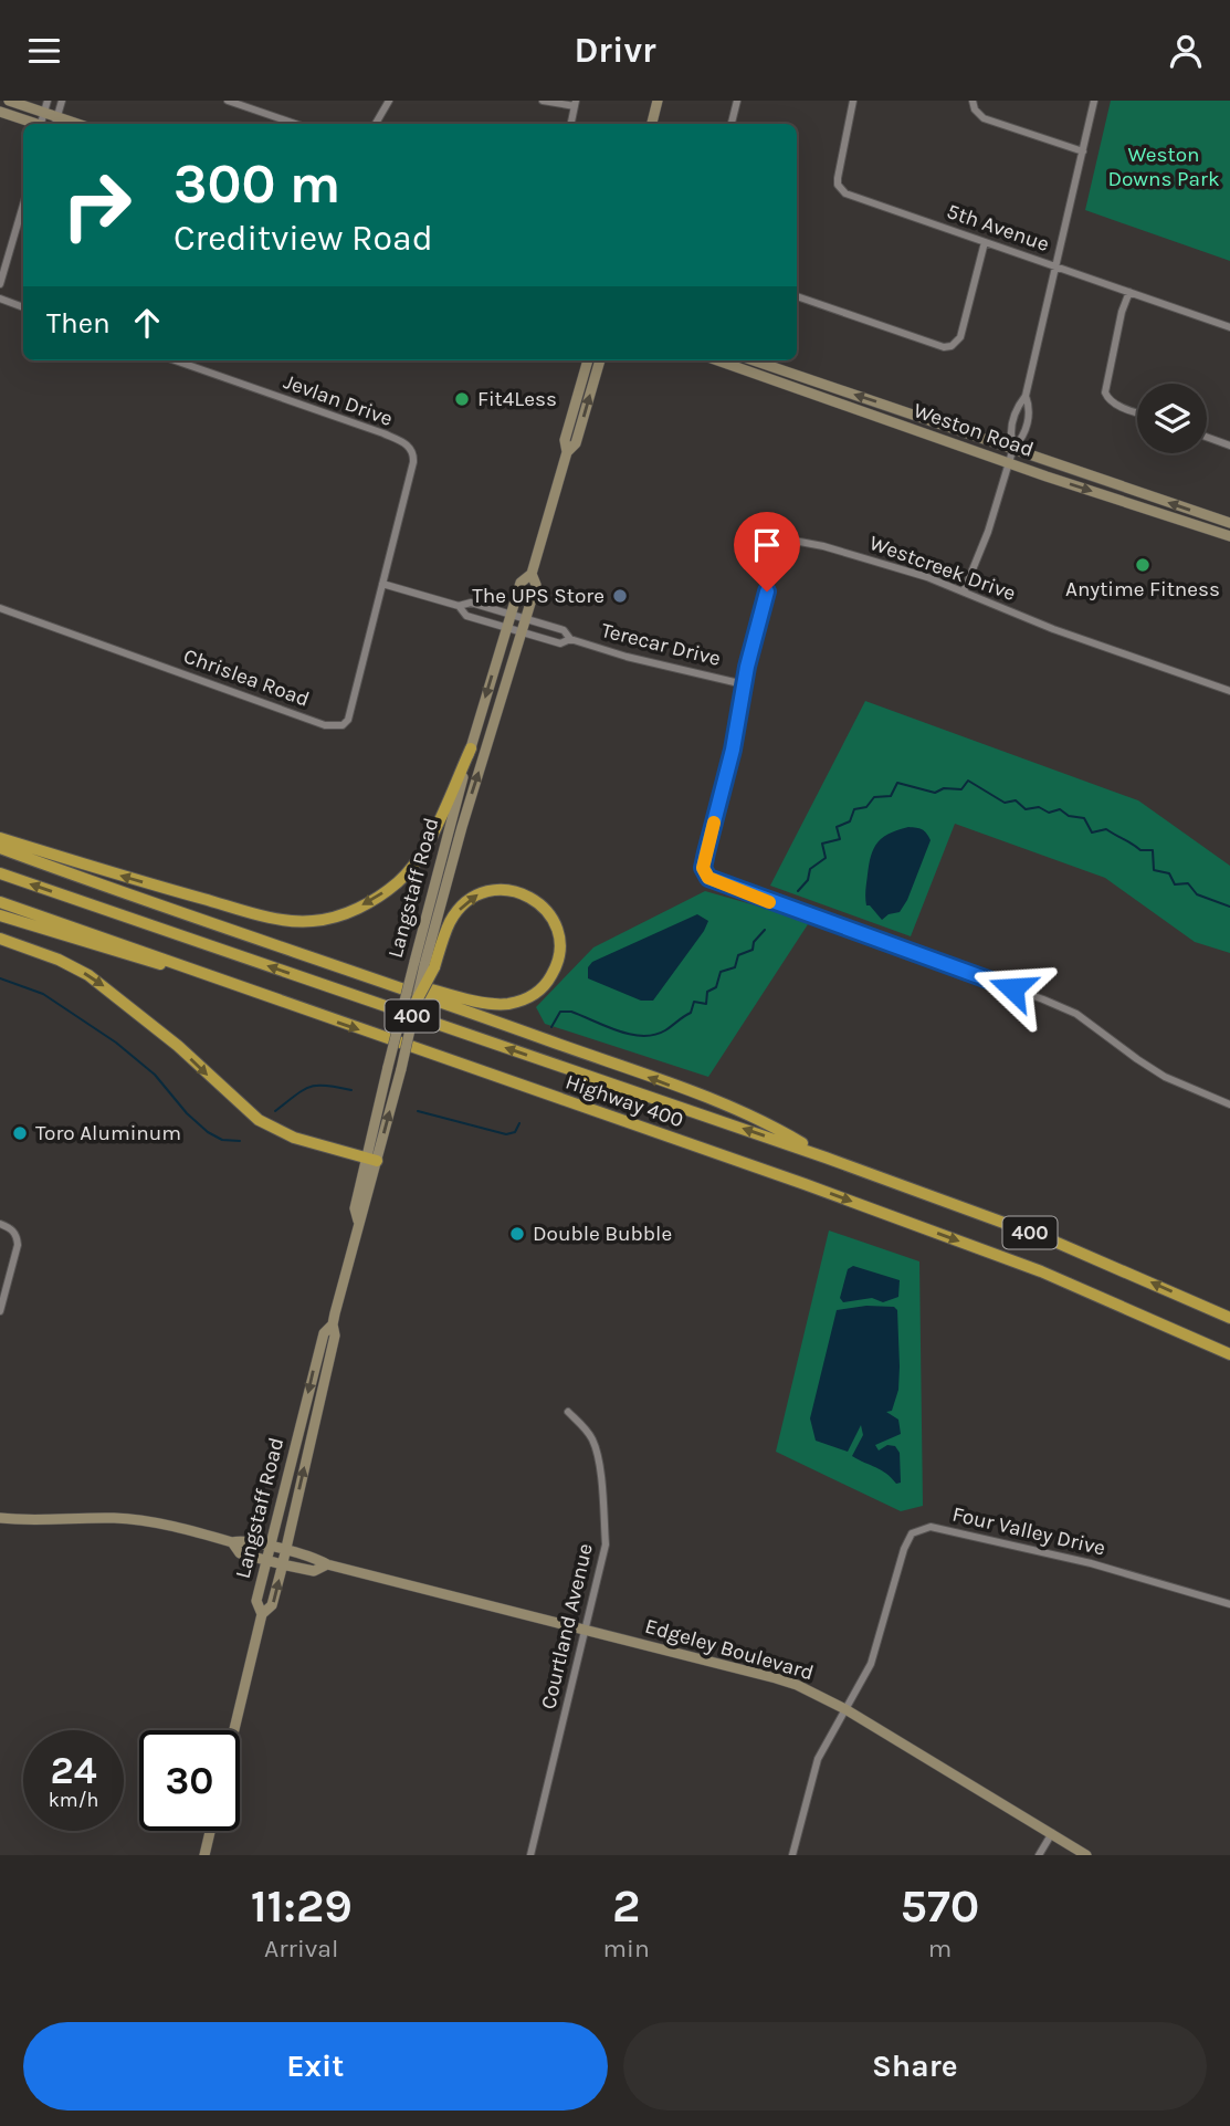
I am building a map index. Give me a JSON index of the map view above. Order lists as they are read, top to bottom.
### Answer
{
  "streets": {
    "highway": ["400", "Highway 400"],
    "main road": ["Weston Road", "Langstaff Road", "Edgeley Boulevard"],
    "street": [
      "5th Avenue",
      "Jevlan Drive",
      "Westcreek Drive",
      "Terecar Drive",
      "Chrislea Road",
      "Four Valley Drive",
      "Courtland Avenue"
    ]
  },
  "crossings": [
    ["Jevlan Drive", "Chrislea Road"],
    ["Westcreek Drive", "Terecar Drive"],
    ["Terecar Drive", "Langstaff Road"],
    ["Langstaff Road", "Edgeley Boulevard"],
    ["Four Valley Drive", "Edgeley Boulevard"],
    ["Courtland Avenue", "Edgeley Boulevard"]
  ],
  "parks": ["Weston Downs Park"],
  "places": [
    "Fit4Less",
    "Anytime Fitness",
    "The UPS Store",
    "Toro Aluminum",
    "Double Bubble"
  ],
  "page": {
    "header": "Drivr",
    "turn": ["300 m", "Creditview Road"],
    "then": "Then",
    "speed": "24 km/h",
    "limit": "30",
    "eta": [
      "11:29",
      "Arrival",
      "2",
      "min",
      "570",
      "m"
    ],
    "buttons": ["Exit", "Share"]
  }
}
